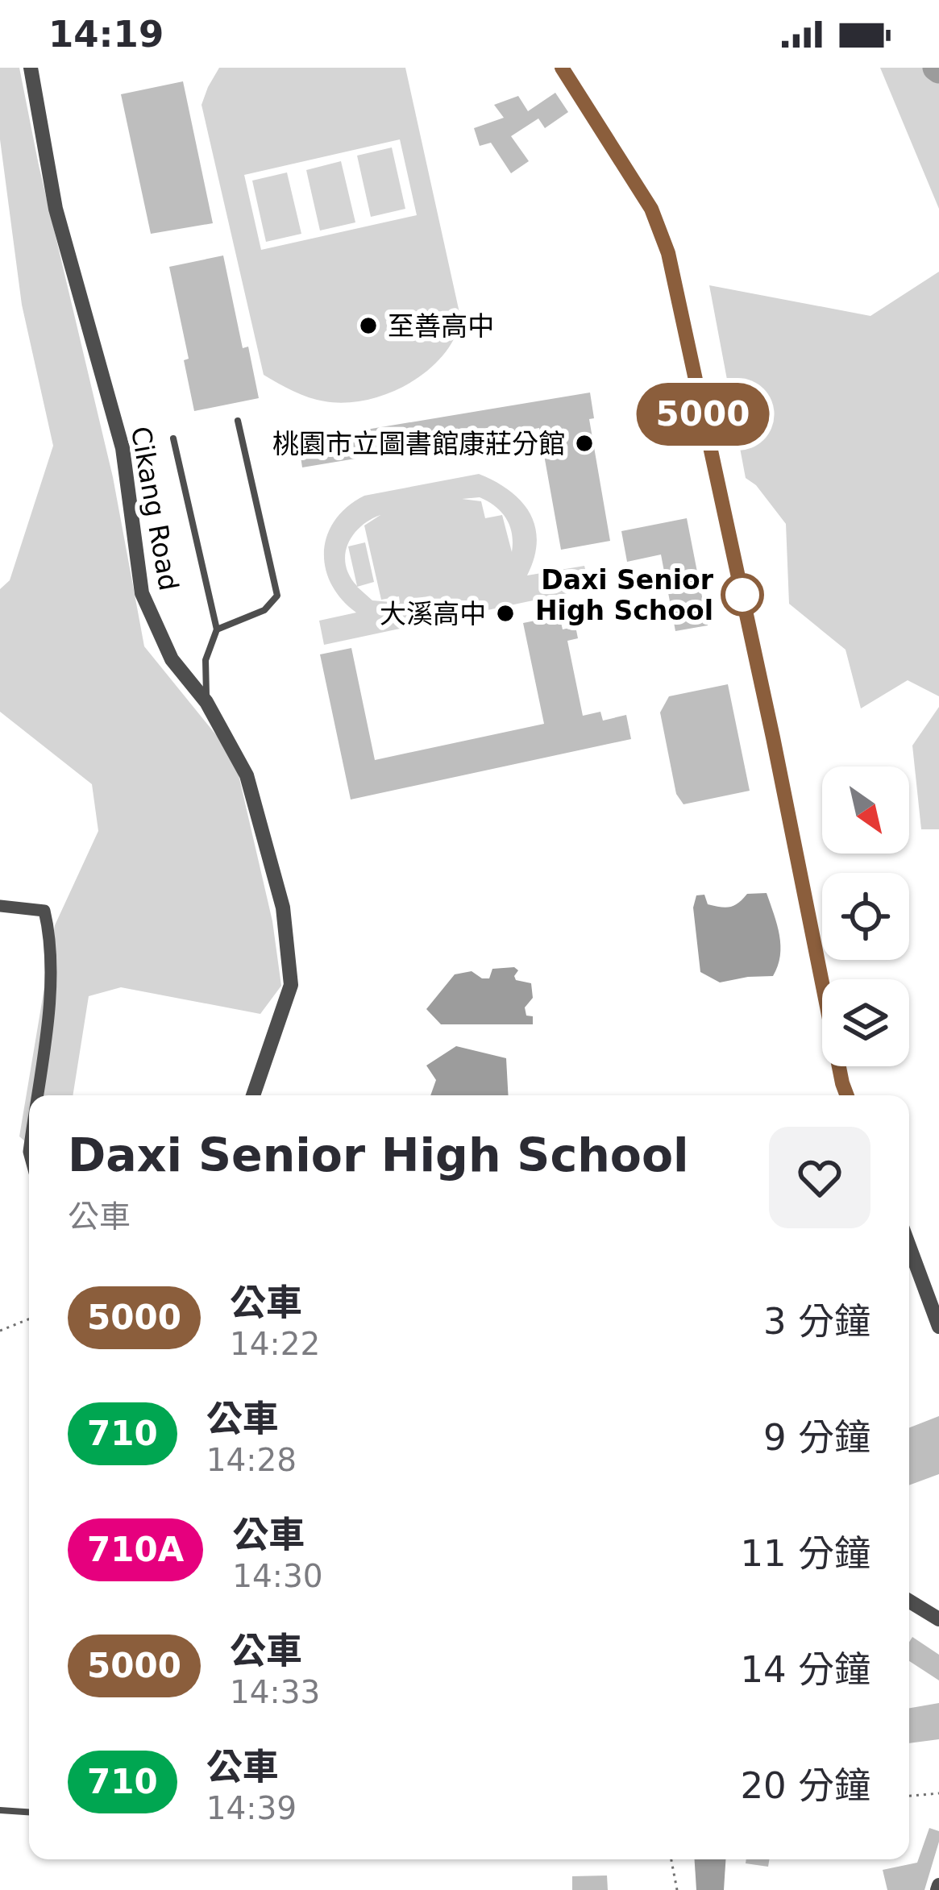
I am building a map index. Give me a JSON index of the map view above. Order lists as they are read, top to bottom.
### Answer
{
  "streets": {
    "street": ["Cikang Road"]
  },
  "places": [
    "至善高中",
    "桃園市立圖書館康莊分館",
    "Daxi Senior High School",
    "大溪高中"
  ],
  "lines": ["bus line 5000"],
  "north": "bottom right",
  "page": {
    "status": "14:19",
    "on_map": "5000",
    "heading": ["Daxi Senior High School", "公車"],
    "list": [
      {
        "mark": "5000",
        "name": "公車",
        "note": "14:22",
        "value": "3 分鐘"
      },
      {
        "mark": "710",
        "name": "公車",
        "note": "14:28",
        "value": "9 分鐘"
      },
      {
        "mark": "710A",
        "name": "公車",
        "note": "14:30",
        "value": "11 分鐘"
      },
      {
        "mark": "5000",
        "name": "公車",
        "note": "14:33",
        "value": "14 分鐘"
      },
      {
        "mark": "710",
        "name": "公車",
        "note": "14:39",
        "value": "20 分鐘"
      }
    ]
  }
}
